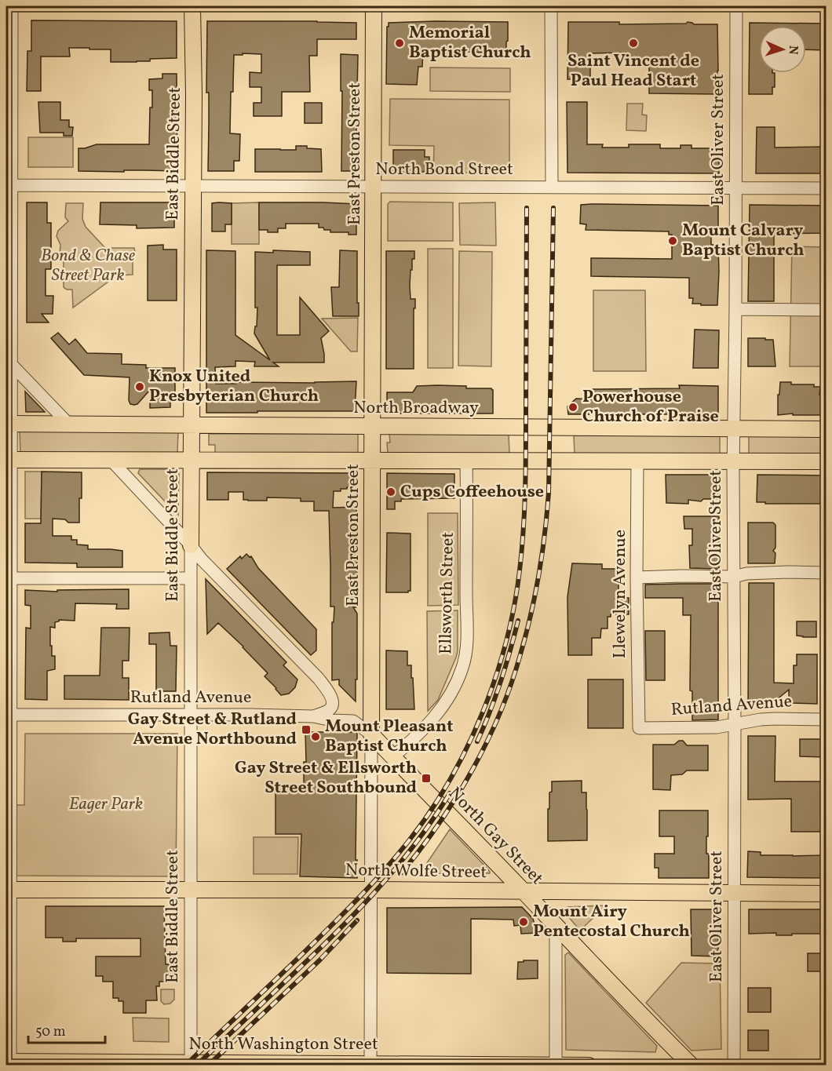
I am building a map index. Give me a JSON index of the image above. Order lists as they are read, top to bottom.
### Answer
{
  "streets": {
    "main road": [
      "East Biddle Street",
      "East Preston Street",
      "North Broadway",
      "North Gay Street",
      "North Wolfe Street",
      "North Washington Street"
    ],
    "street": [
      "East Oliver Street",
      "North Bond Street",
      "Ellsworth Street",
      "Llewelyn Avenue",
      "Rutland Avenue"
    ]
  },
  "crossings": [
    ["East Oliver Street", "North Bond Street"],
    ["East Oliver Street", "North Broadway"],
    ["East Oliver Street", "Rutland Avenue"],
    ["East Oliver Street", "North Wolfe Street"],
    ["East Biddle Street", "North Bond Street"],
    ["East Biddle Street", "North Broadway"],
    ["East Biddle Street", "Rutland Avenue"],
    ["East Biddle Street", "North Wolfe Street"],
    ["East Biddle Street", "North Washington Street"],
    ["East Preston Street", "North Bond Street"],
    ["East Preston Street", "North Broadway"],
    ["East Preston Street", "Rutland Avenue"],
    ["East Preston Street", "North Gay Street"],
    ["East Preston Street", "North Wolfe Street"],
    ["East Preston Street", "North Washington Street"],
    ["Ellsworth Street", "North Gay Street"],
    ["Llewelyn Avenue", "Rutland Avenue"],
    ["Rutland Avenue", "North Gay Street"],
    ["North Gay Street", "North Wolfe Street"]
  ],
  "parks": ["Bond & Chase Street Park", "Eager Park"],
  "places": {
    "other": [
      "Memorial Baptist Church",
      "Saint Vincent de Paul Head Start",
      "Mount Calvary Baptist Church",
      "Knox United Presbyterian Church",
      "Powerhouse Church of Praise",
      "Cups Coffeehouse",
      "Mount Pleasant Baptist Church",
      "Mount Airy Pentecostal Church"
    ],
    "transit": ["Gay Street & Rutland Avenue Northbound", "Gay Street & Ellsworth Street Southbound"]
  },
  "scale_bar": "50 m",
  "north": "right"
}
